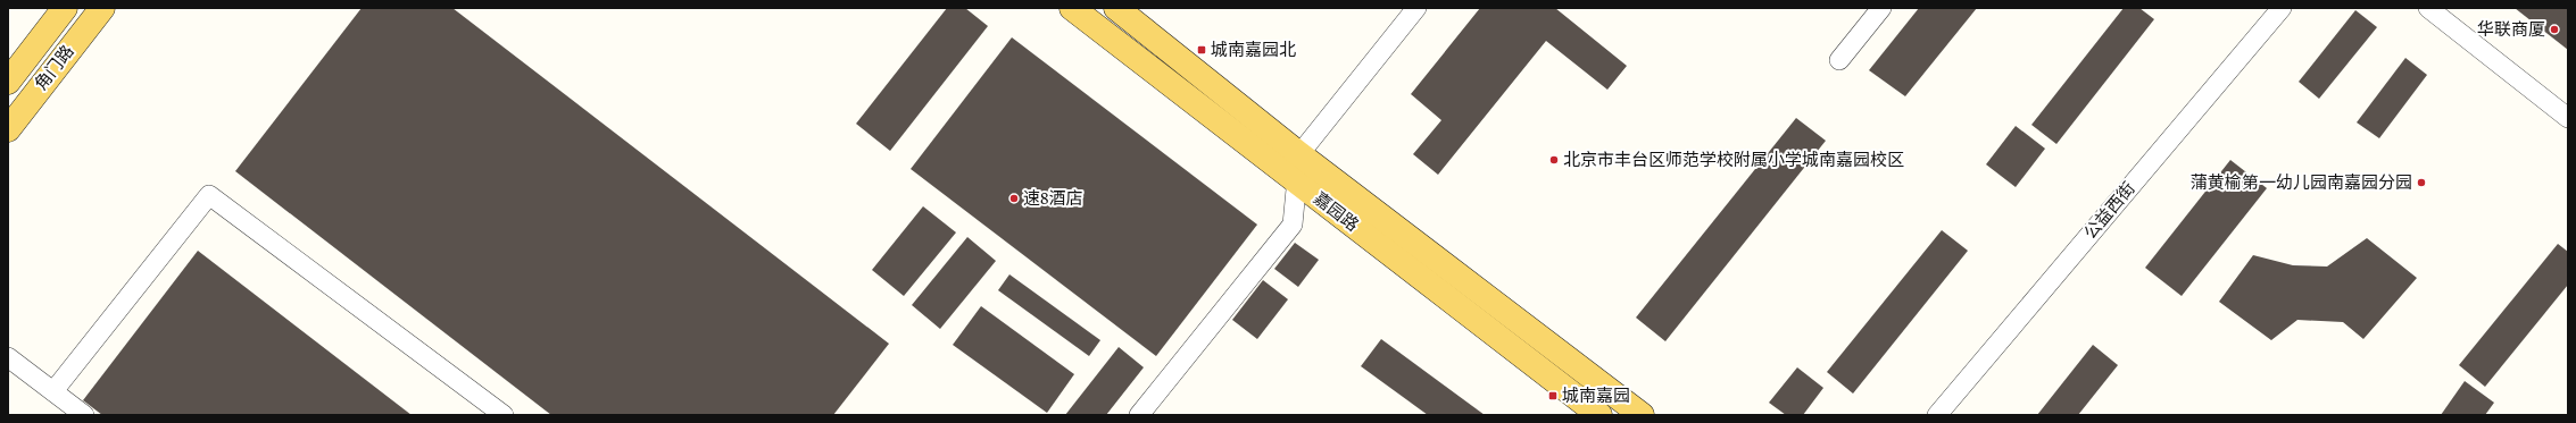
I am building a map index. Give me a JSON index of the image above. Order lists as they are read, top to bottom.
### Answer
{
  "streets": {
    "main road": ["角门路", "嘉园路"],
    "street": ["公益西街"]
  },
  "places": {
    "other": [
      "华联商厦",
      "北京市丰台区师范学校附属小学城南嘉园校区",
      "蒲黄榆第一幼儿园南嘉园分园",
      "速8酒店"
    ],
    "transit": ["城南嘉园北", "城南嘉园"]
  }
}
